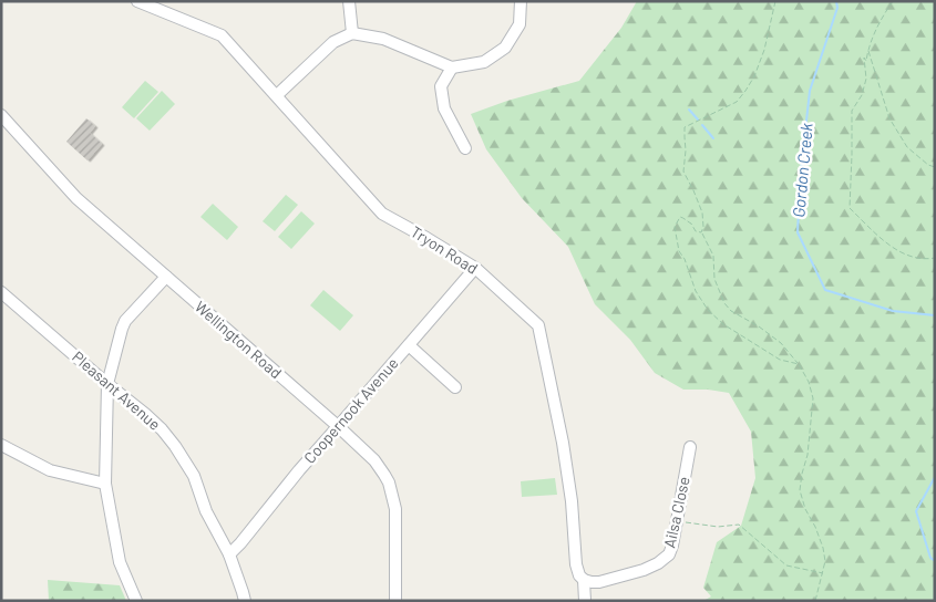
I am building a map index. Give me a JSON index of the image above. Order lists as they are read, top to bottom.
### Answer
{
  "streets": {
    "street": [
      "Tryon Road",
      "Wellington Road",
      "Pleasant Avenue",
      "Coopernook Avenue",
      "Ailsa Close"
    ]
  },
  "crossings": [
    ["Tryon Road", "Coopernook Avenue"],
    ["Tryon Road", "Ailsa Close"],
    ["Wellington Road", "Coopernook Avenue"],
    ["Pleasant Avenue", "Coopernook Avenue"]
  ],
  "water": ["Gordon Creek"]
}
